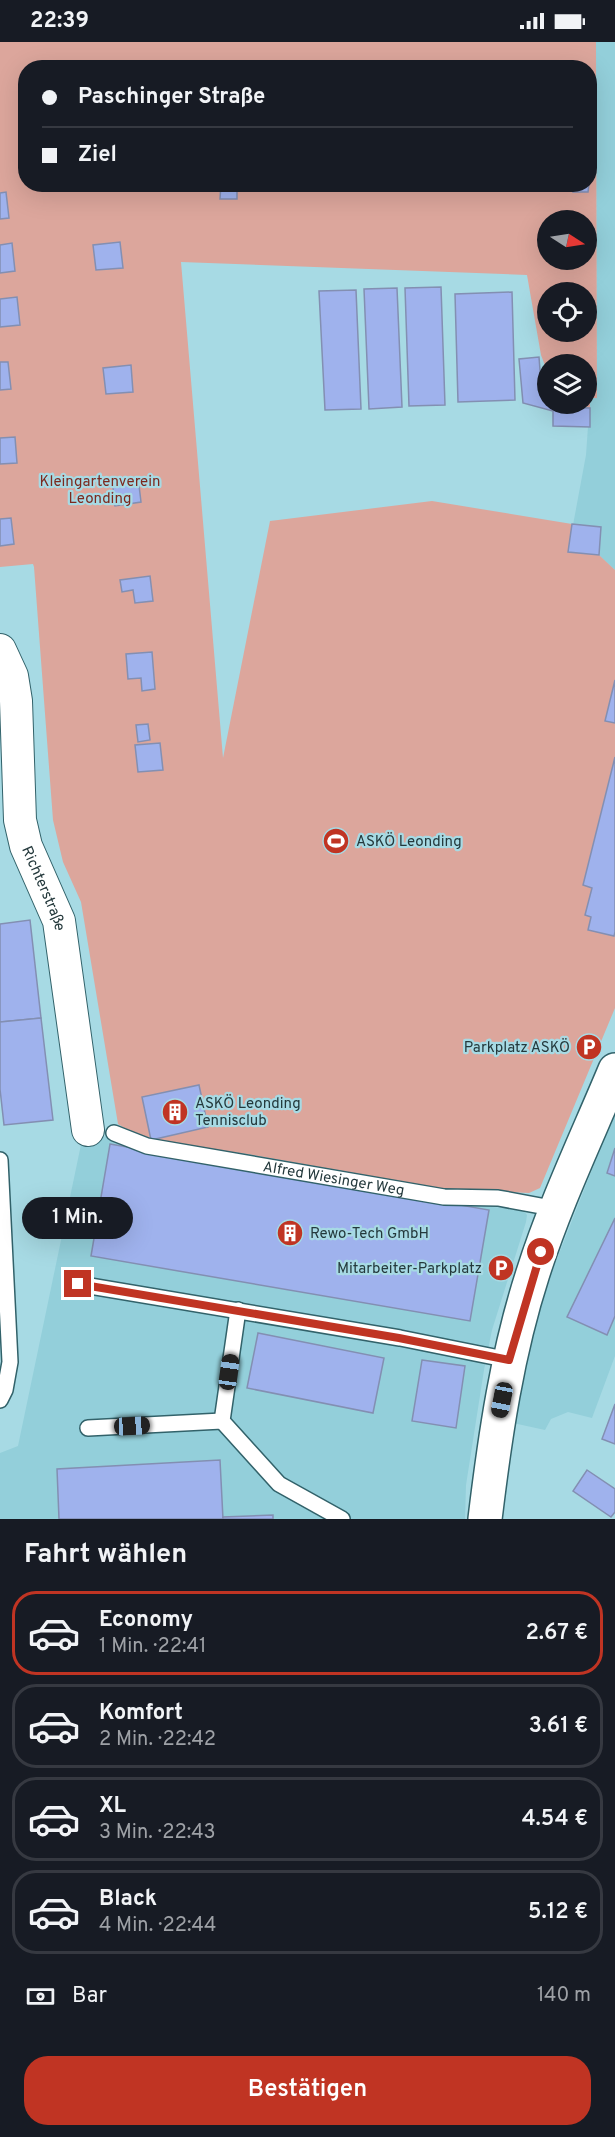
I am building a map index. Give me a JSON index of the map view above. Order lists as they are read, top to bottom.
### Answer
{
  "streets": {
    "street": ["Richterstraße"],
    "lane": ["Alfred Wiesinger Weg"]
  },
  "crossings": [
    ["Richterstraße", "Alfred Wiesinger Weg"]
  ],
  "parks": ["Kleingartenverein Leonding"],
  "places": {
    "sports": ["ASKÖ Leonding"],
    "parking": ["Parkplatz ASKÖ", "Mitarbeiter-Parkplatz"],
    "building": ["ASKÖ Leonding Tennisclub", "Rewo-Tech GmbH"]
  },
  "north": "right",
  "page": {
    "status": "22:39",
    "banner": ["Paschinger Straße", "Ziel"],
    "bubble": "1 Min.",
    "heading": "Fahrt wählen",
    "list": [
      {
        "name": "Economy",
        "note": "1 Min. · 22:41",
        "value": "2.67 €"
      },
      {
        "name": "Komfort",
        "note": "2 Min. · 22:42",
        "value": "3.61 €"
      },
      {
        "name": "XL",
        "note": "3 Min. · 22:43",
        "value": "4.54 €"
      },
      {
        "name": "Black",
        "note": "4 Min. · 22:44",
        "value": "5.12 €"
      }
    ],
    "pay": ["Bar", "140 m"],
    "buttons": "Bestätigen"
  }
}
